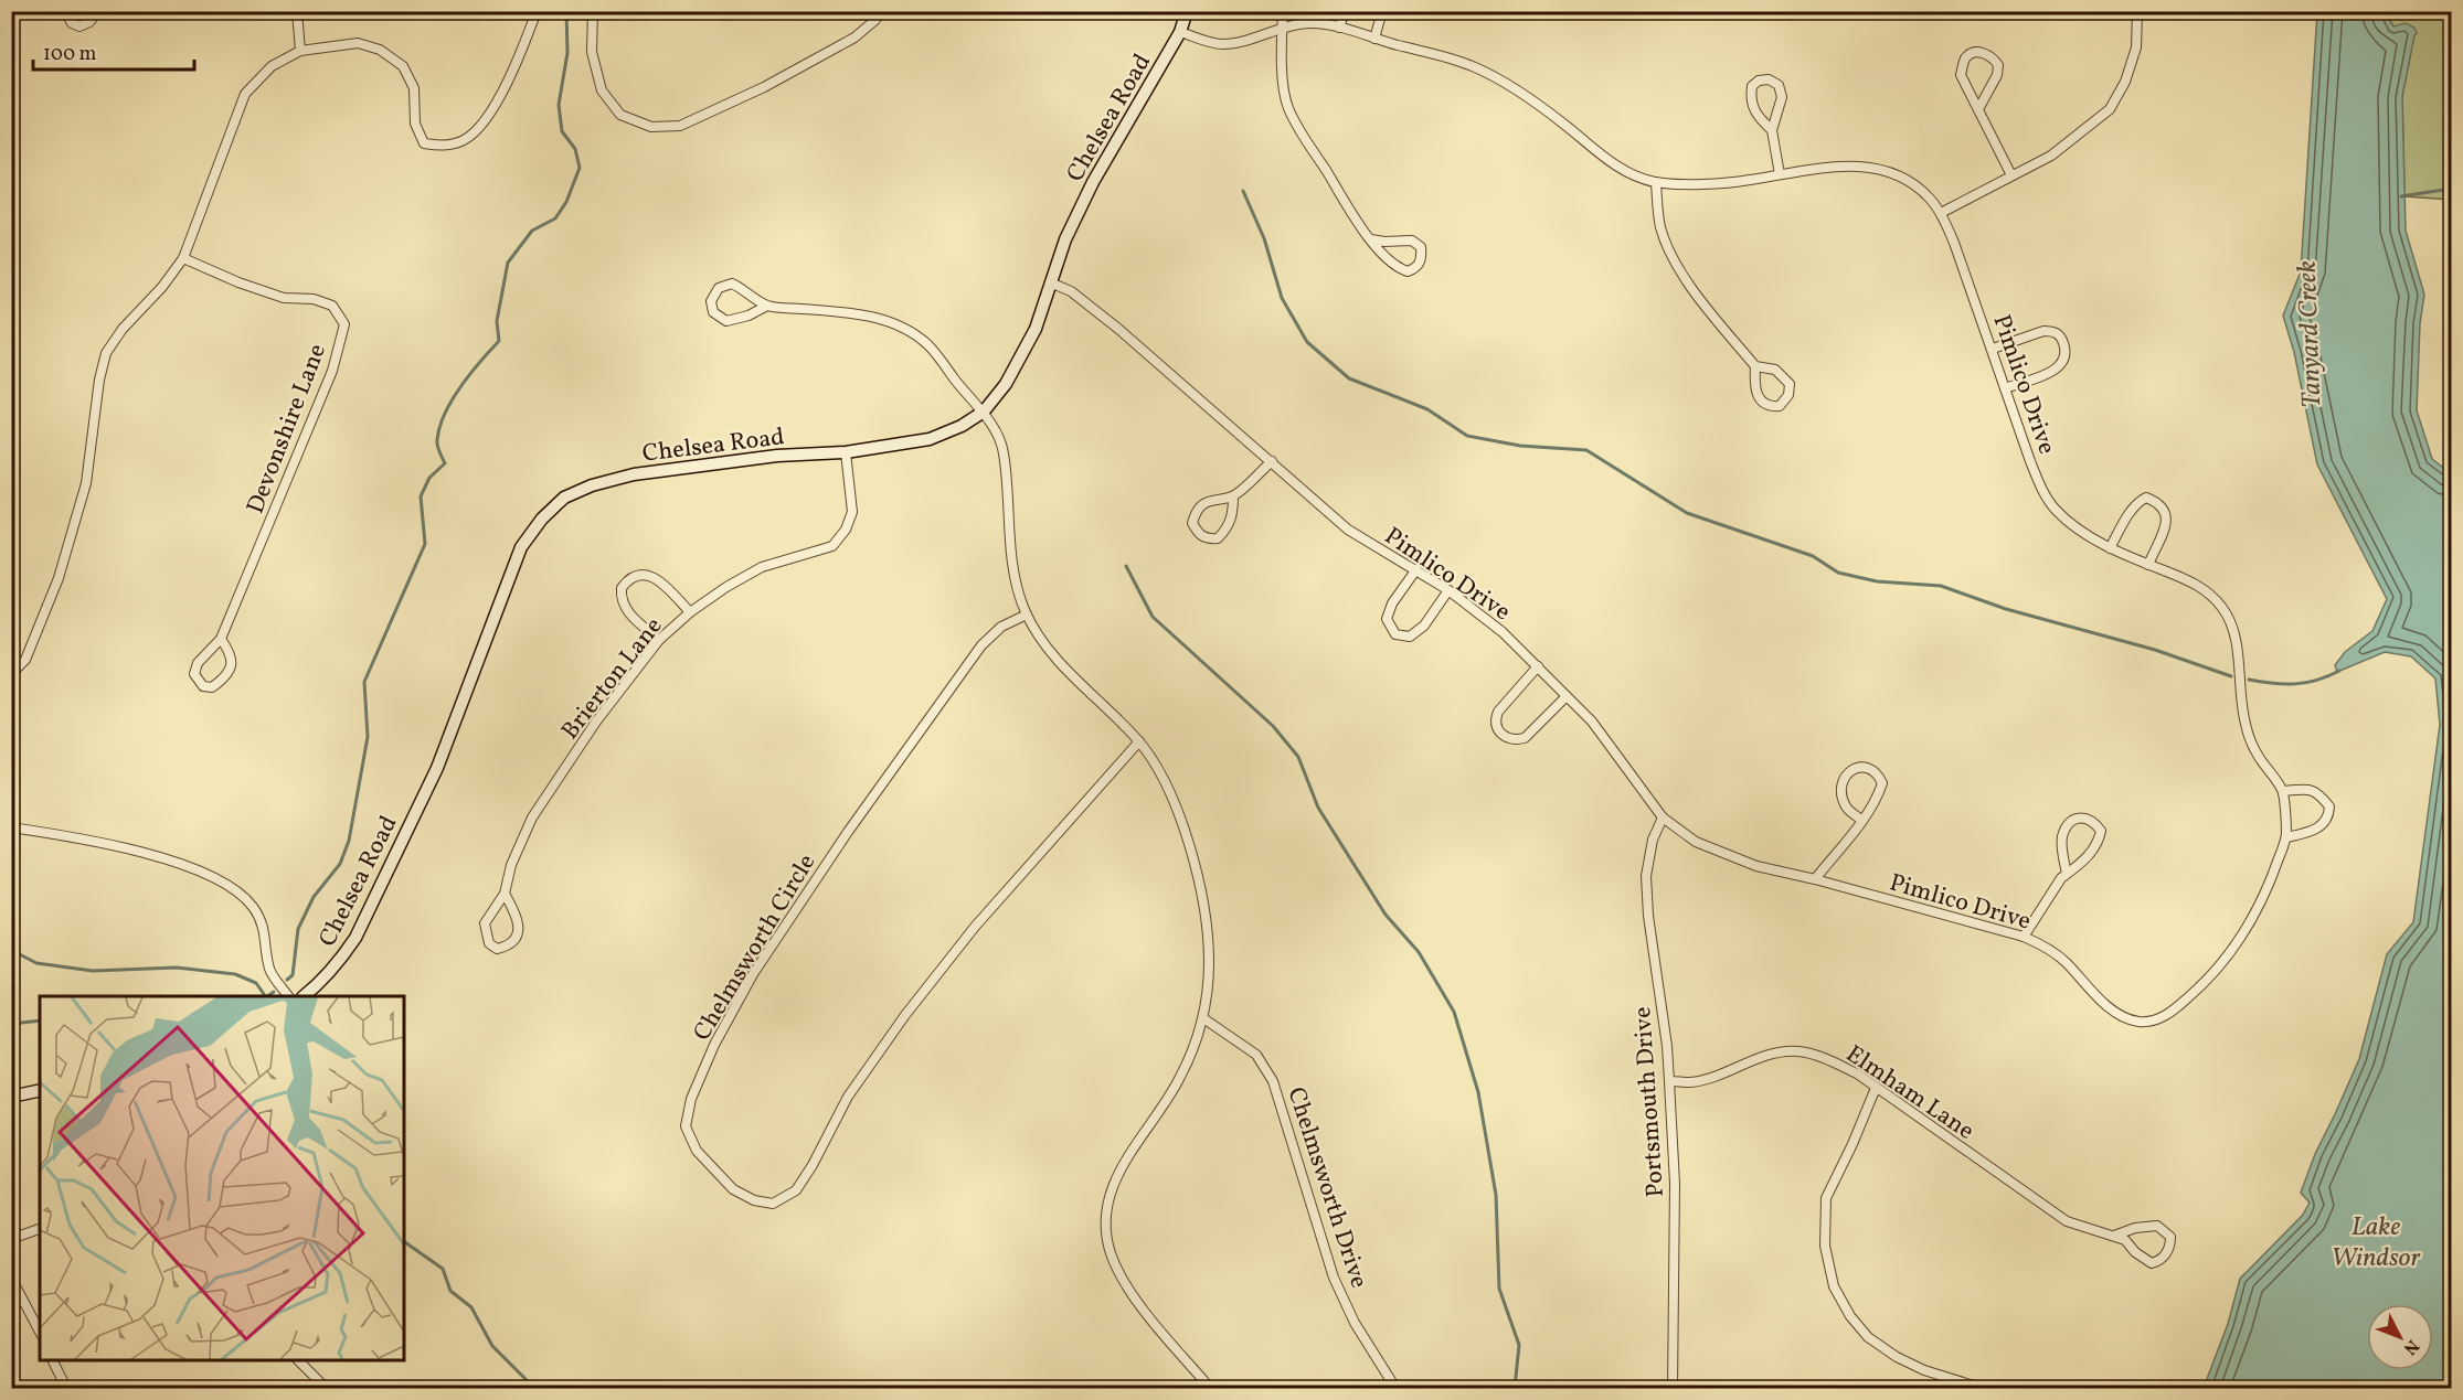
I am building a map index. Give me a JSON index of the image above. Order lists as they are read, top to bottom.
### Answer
{
  "streets": {
    "street": [
      "Chelsea Road",
      "Pimlico Drive",
      "Devonshire Lane",
      "Brierton Lane",
      "Chelmsworth Circle",
      "Elmham Lane",
      "Portsmouth Drive",
      "Chelmsworth Drive"
    ]
  },
  "crossings": [
    ["Chelsea Road", "Pimlico Drive"],
    ["Chelsea Road", "Brierton Lane"],
    ["Pimlico Drive", "Portsmouth Drive"],
    ["Elmham Lane", "Portsmouth Drive"]
  ],
  "water": ["Tanyard Creek", "Lake Windsor"],
  "scale_bar": "100 m",
  "north": "bottom right"
}
